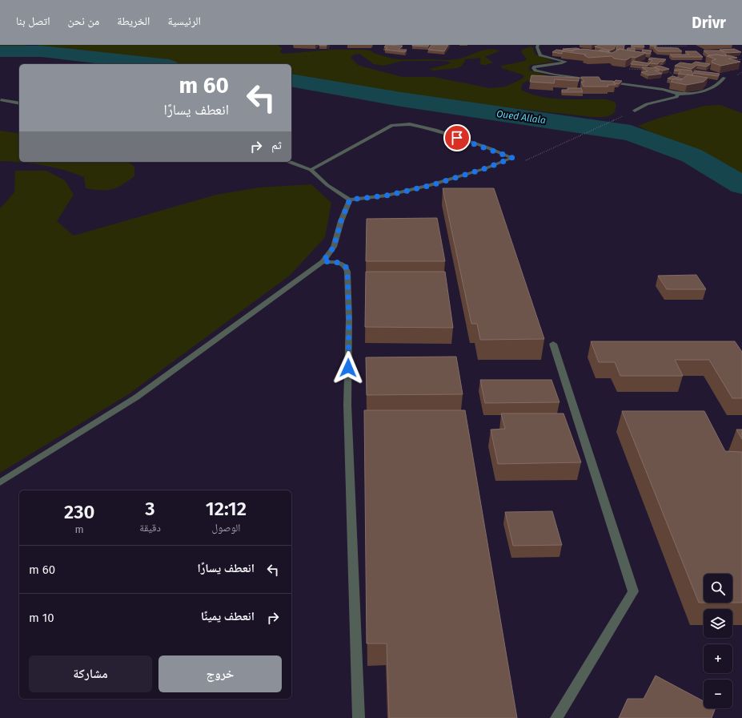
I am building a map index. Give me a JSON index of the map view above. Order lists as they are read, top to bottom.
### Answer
{
  "water": ["Oued Allala"],
  "page": {
    "header": "Drivr",
    "nav": [
      "الرئيسية",
      "الخريطة",
      "من نحن",
      "اتصل بنا"
    ],
    "turn": ["60 m", "انعطف يسارًا"],
    "then": "ثم",
    "eta": [
      "12:12",
      "الوصول",
      "3",
      "دقيقة",
      "230",
      "m"
    ],
    "list": [
      {
        "name": "انعطف يسارًا",
        "value": "60 m"
      },
      {
        "name": "انعطف يمينًا",
        "value": "10 m"
      }
    ],
    "map_buttons": ["+", "−"],
    "buttons": ["خروج", "مشاركة"]
  }
}
